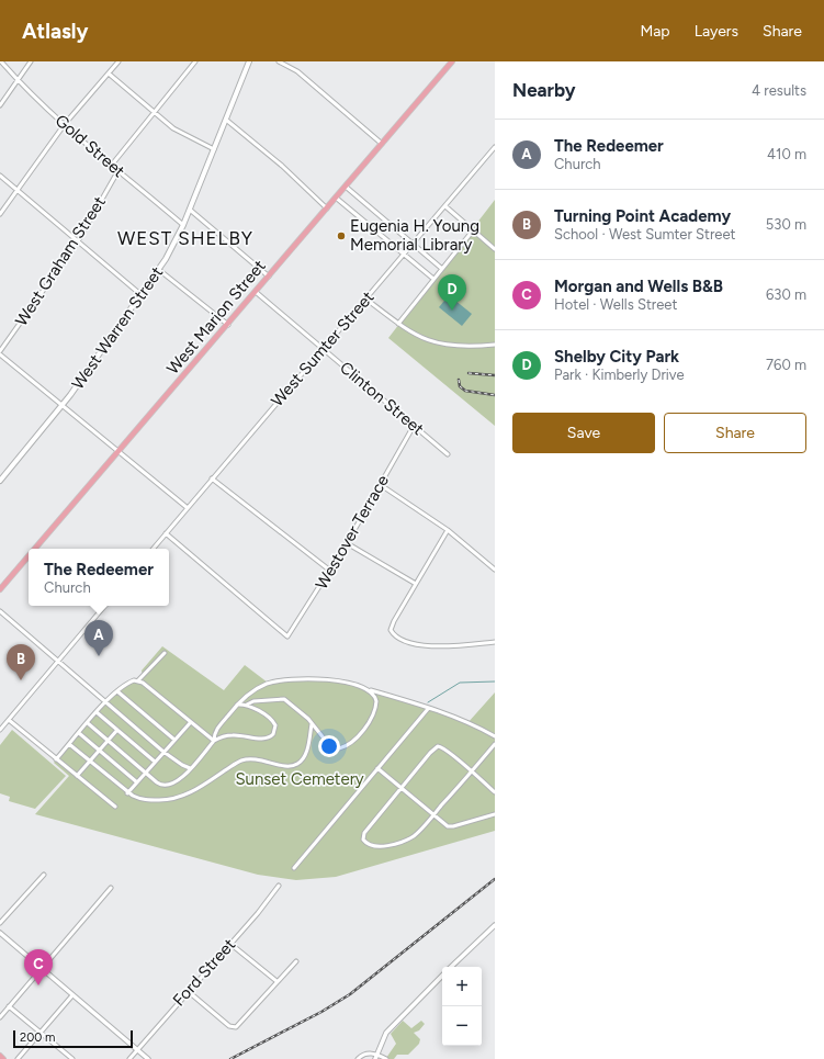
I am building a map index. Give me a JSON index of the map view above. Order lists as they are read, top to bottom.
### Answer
{
  "streets": {
    "main road": ["West Marion Street", "West Warren Street"],
    "street": [
      "Gold Street",
      "West Graham Street",
      "West Sumter Street",
      "Clinton Street",
      "Westover Terrace",
      "Ford Street"
    ]
  },
  "crossings": [
    ["Gold Street", "West Graham Street"],
    ["Gold Street", "West Warren Street"],
    ["West Marion Street", "Clinton Street"],
    ["West Sumter Street", "Clinton Street"],
    ["West Sumter Street", "Westover Terrace"],
    ["Clinton Street", "Westover Terrace"]
  ],
  "districts": ["WEST SHELBY"],
  "parks": ["Sunset Cemetery"],
  "places": ["Eugenia H. Young Memorial Library"],
  "scale_bar": "200 m",
  "page": {
    "header": "Atlasly",
    "nav": ["Map", "Layers", "Share"],
    "heading": ["Nearby", "4 results"],
    "list": [
      {
        "mark": "A",
        "name": "The Redeemer",
        "note": "Church",
        "value": "410 m"
      },
      {
        "mark": "B",
        "name": "Turning Point Academy",
        "note": "School · West Sumter Street",
        "value": "530 m"
      },
      {
        "mark": "C",
        "name": "Morgan and Wells B&B",
        "note": "Hotel · Wells Street",
        "value": "630 m"
      },
      {
        "mark": "D",
        "name": "Shelby City Park",
        "note": "Park · Kimberly Drive",
        "value": "760 m"
      }
    ],
    "pins": [
      "D",
      "A",
      "B",
      "C"
    ],
    "buttons": ["Save", "Share"],
    "popup": ["The Redeemer", "Church"],
    "map_buttons": ["+", "−"],
    "scale": "200 m"
  }
}
